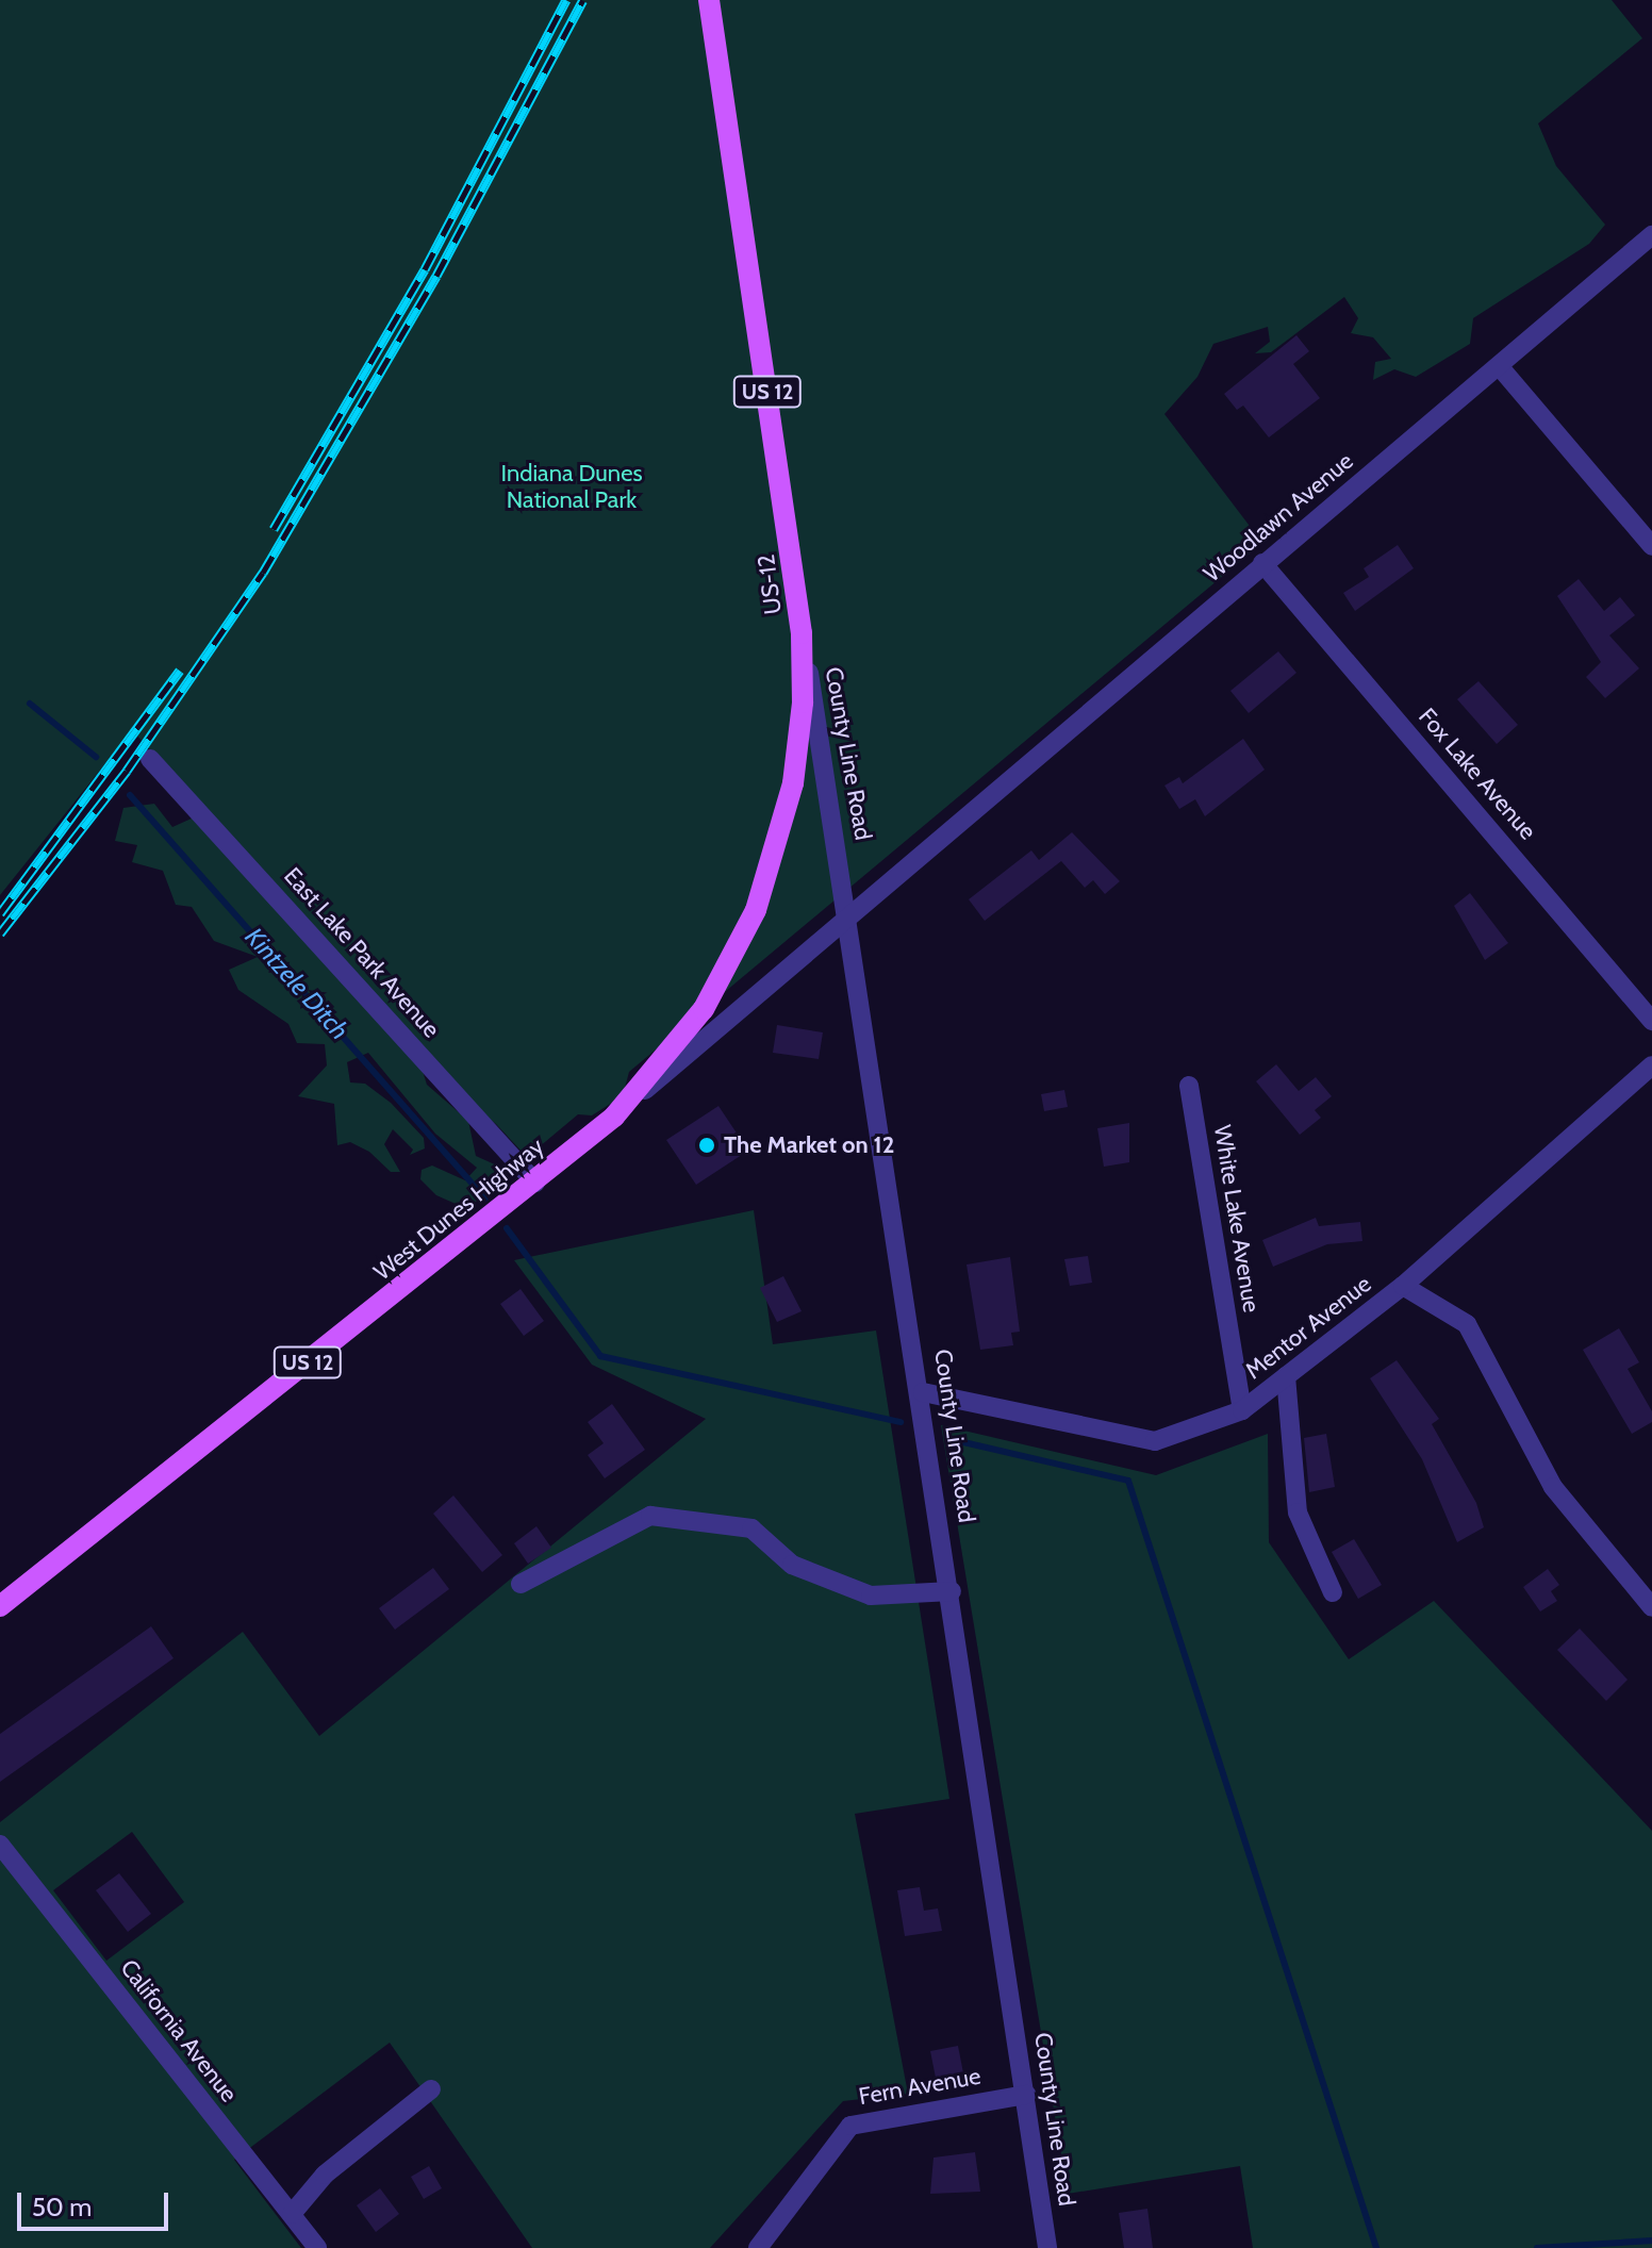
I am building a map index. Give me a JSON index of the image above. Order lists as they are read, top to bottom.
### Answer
{
  "streets": {
    "main road": ["US 12", "US-12", "West Dunes Highway"],
    "street": [
      "Woodlawn Avenue",
      "County Line Road",
      "Fox Lake Avenue",
      "East Lake Park Avenue",
      "White Lake Avenue",
      "Mentor Avenue",
      "California Avenue",
      "Fern Avenue"
    ]
  },
  "crossings": [
    ["Woodlawn Avenue", "Fox Lake Avenue"],
    ["Woodlawn Avenue", "West Dunes Highway"],
    ["US-12", "County Line Road"],
    ["US-12", "West Dunes Highway"],
    ["County Line Road", "West Dunes Highway"],
    ["County Line Road", "Mentor Avenue"],
    ["County Line Road", "Fern Avenue"],
    ["East Lake Park Avenue", "West Dunes Highway"],
    ["White Lake Avenue", "Mentor Avenue"]
  ],
  "water": ["Kintzele Ditch"],
  "parks": ["Indiana Dunes National Park"],
  "places": ["The Market on 12"],
  "scale_bar": "50 m"
}
